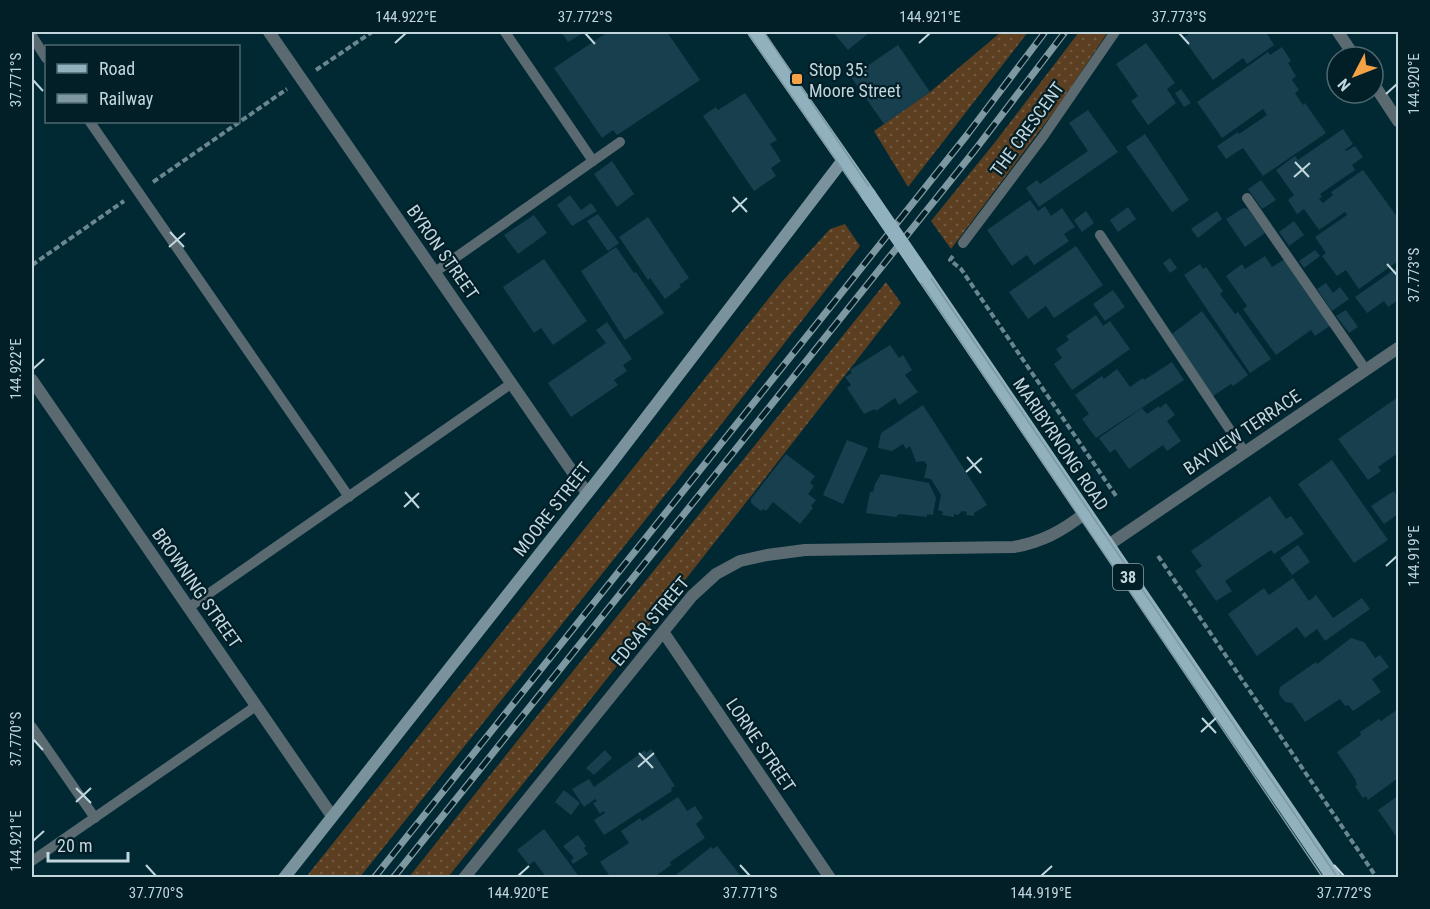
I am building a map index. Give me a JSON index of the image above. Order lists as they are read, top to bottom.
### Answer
{
  "streets": {
    "main road": ["MARIBYRNONG ROAD", "38"],
    "street": [
      "BYRON STREET",
      "BAYVIEW TERRACE",
      "MOORE STREET",
      "BROWNING STREET",
      "EDGAR STREET",
      "LORNE STREET"
    ],
    "lane": ["THE CRESCENT"]
  },
  "crossings": [
    ["BYRON STREET", "MOORE STREET"],
    ["BAYVIEW TERRACE", "MARIBYRNONG ROAD"],
    ["MARIBYRNONG ROAD", "MOORE STREET"],
    ["MARIBYRNONG ROAD", "EDGAR STREET"],
    ["MOORE STREET", "BROWNING STREET"],
    ["EDGAR STREET", "LORNE STREET"]
  ],
  "places": {
    "transit": ["Stop 35: Moore Street"]
  },
  "legend": ["Road", "Railway"],
  "scale_bar": "20 m",
  "north": "bottom left",
  "coordinates": [
    "144.922°E",
    "37.772°S",
    "144.921°E",
    "37.773°S",
    "37.771°S",
    "144.920°E",
    "144.919°E",
    "37.770°S"
  ]
}
